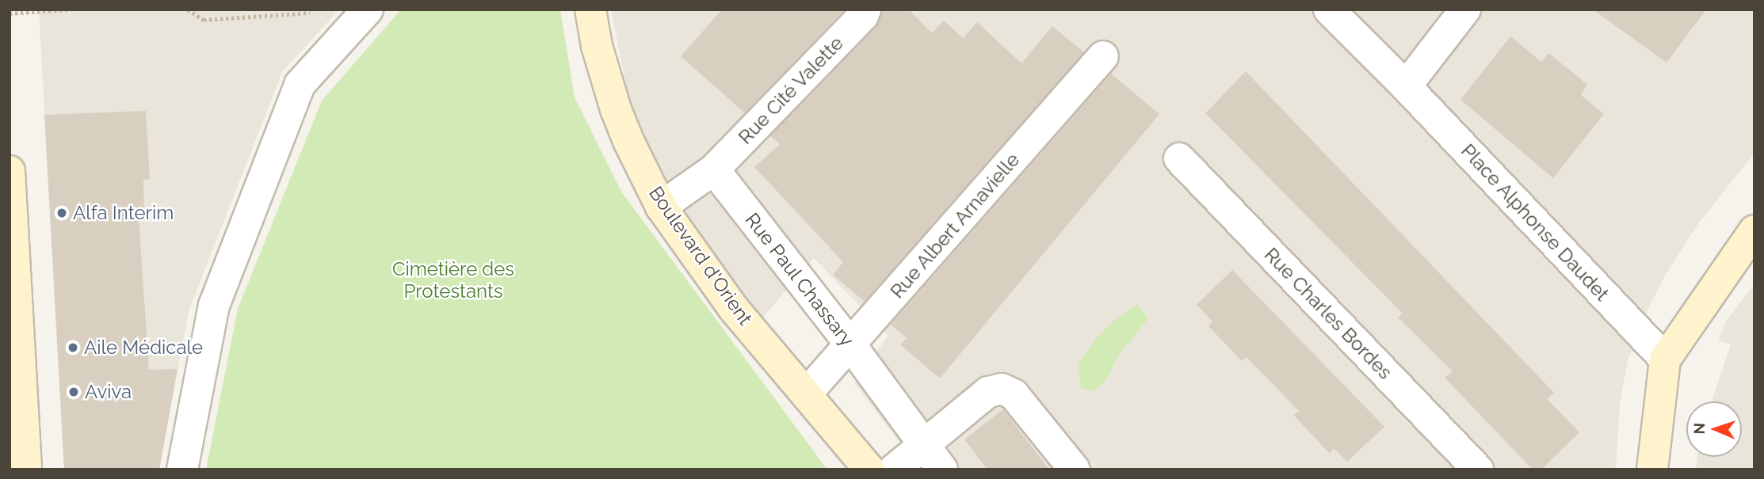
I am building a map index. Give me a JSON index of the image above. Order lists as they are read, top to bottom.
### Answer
{
  "streets": {
    "street": [
      "Rue Cité Valette",
      "Place Alphonse Daudet",
      "Rue Albert Arnavielle",
      "Boulevard d'Orient",
      "Rue Paul Chassary",
      "Rue Charles Bordes"
    ]
  },
  "crossings": [
    ["Rue Cité Valette", "Rue Paul Chassary"],
    ["Rue Albert Arnavielle", "Boulevard d'Orient"],
    ["Rue Albert Arnavielle", "Rue Paul Chassary"]
  ],
  "parks": ["Cimetière des Protestants"],
  "places": ["Alfa Interim", "Aile Médicale", "Aviva"],
  "north": "left"
}
